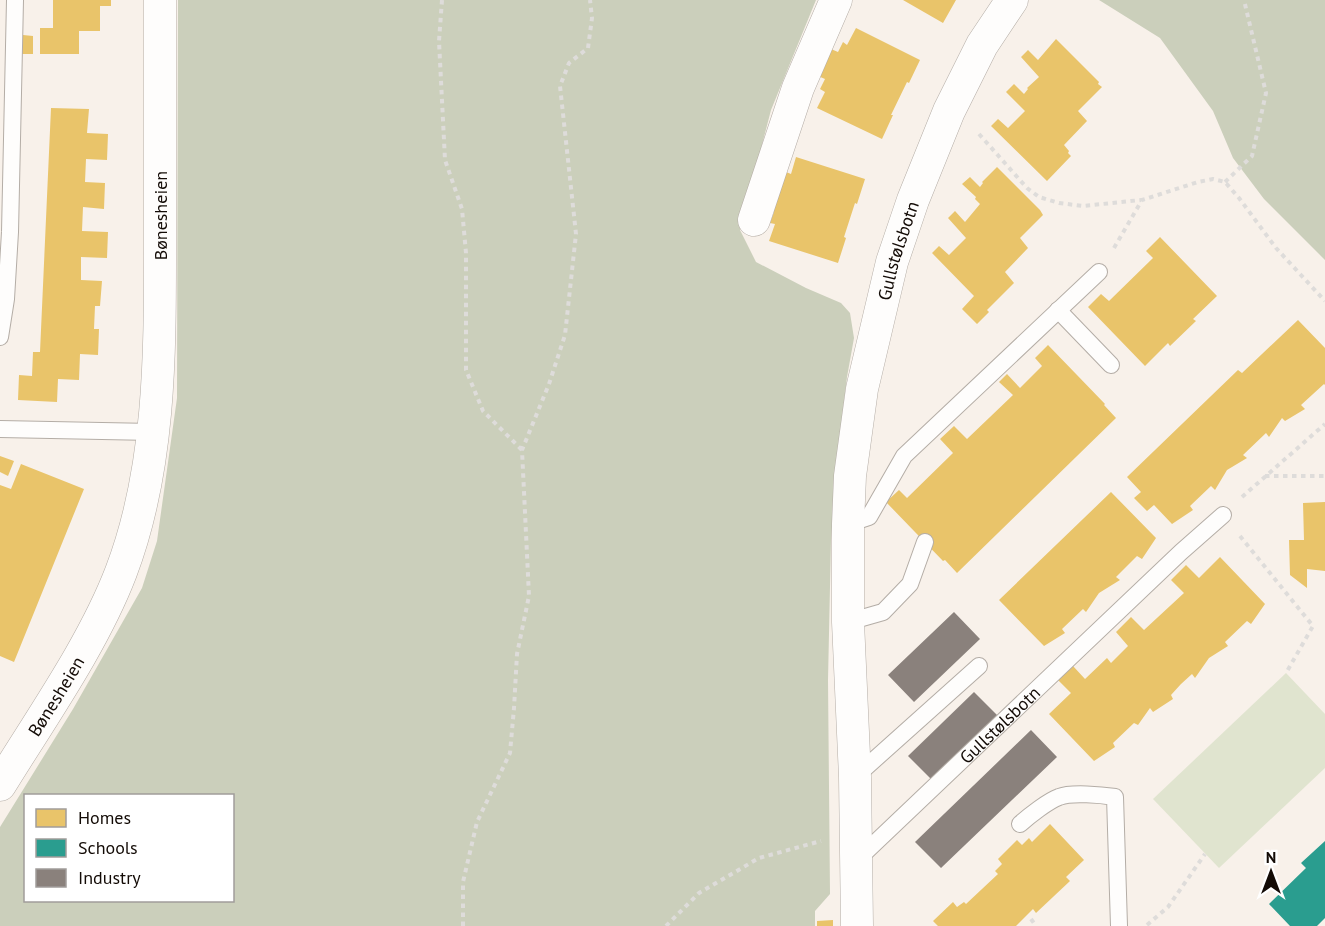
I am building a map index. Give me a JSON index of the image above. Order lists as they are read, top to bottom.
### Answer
{
  "streets": {
    "street": ["Bønesheien", "Gullstølsbotn"]
  },
  "legend": ["Homes", "Schools", "Industry"],
  "north": "top"
}
